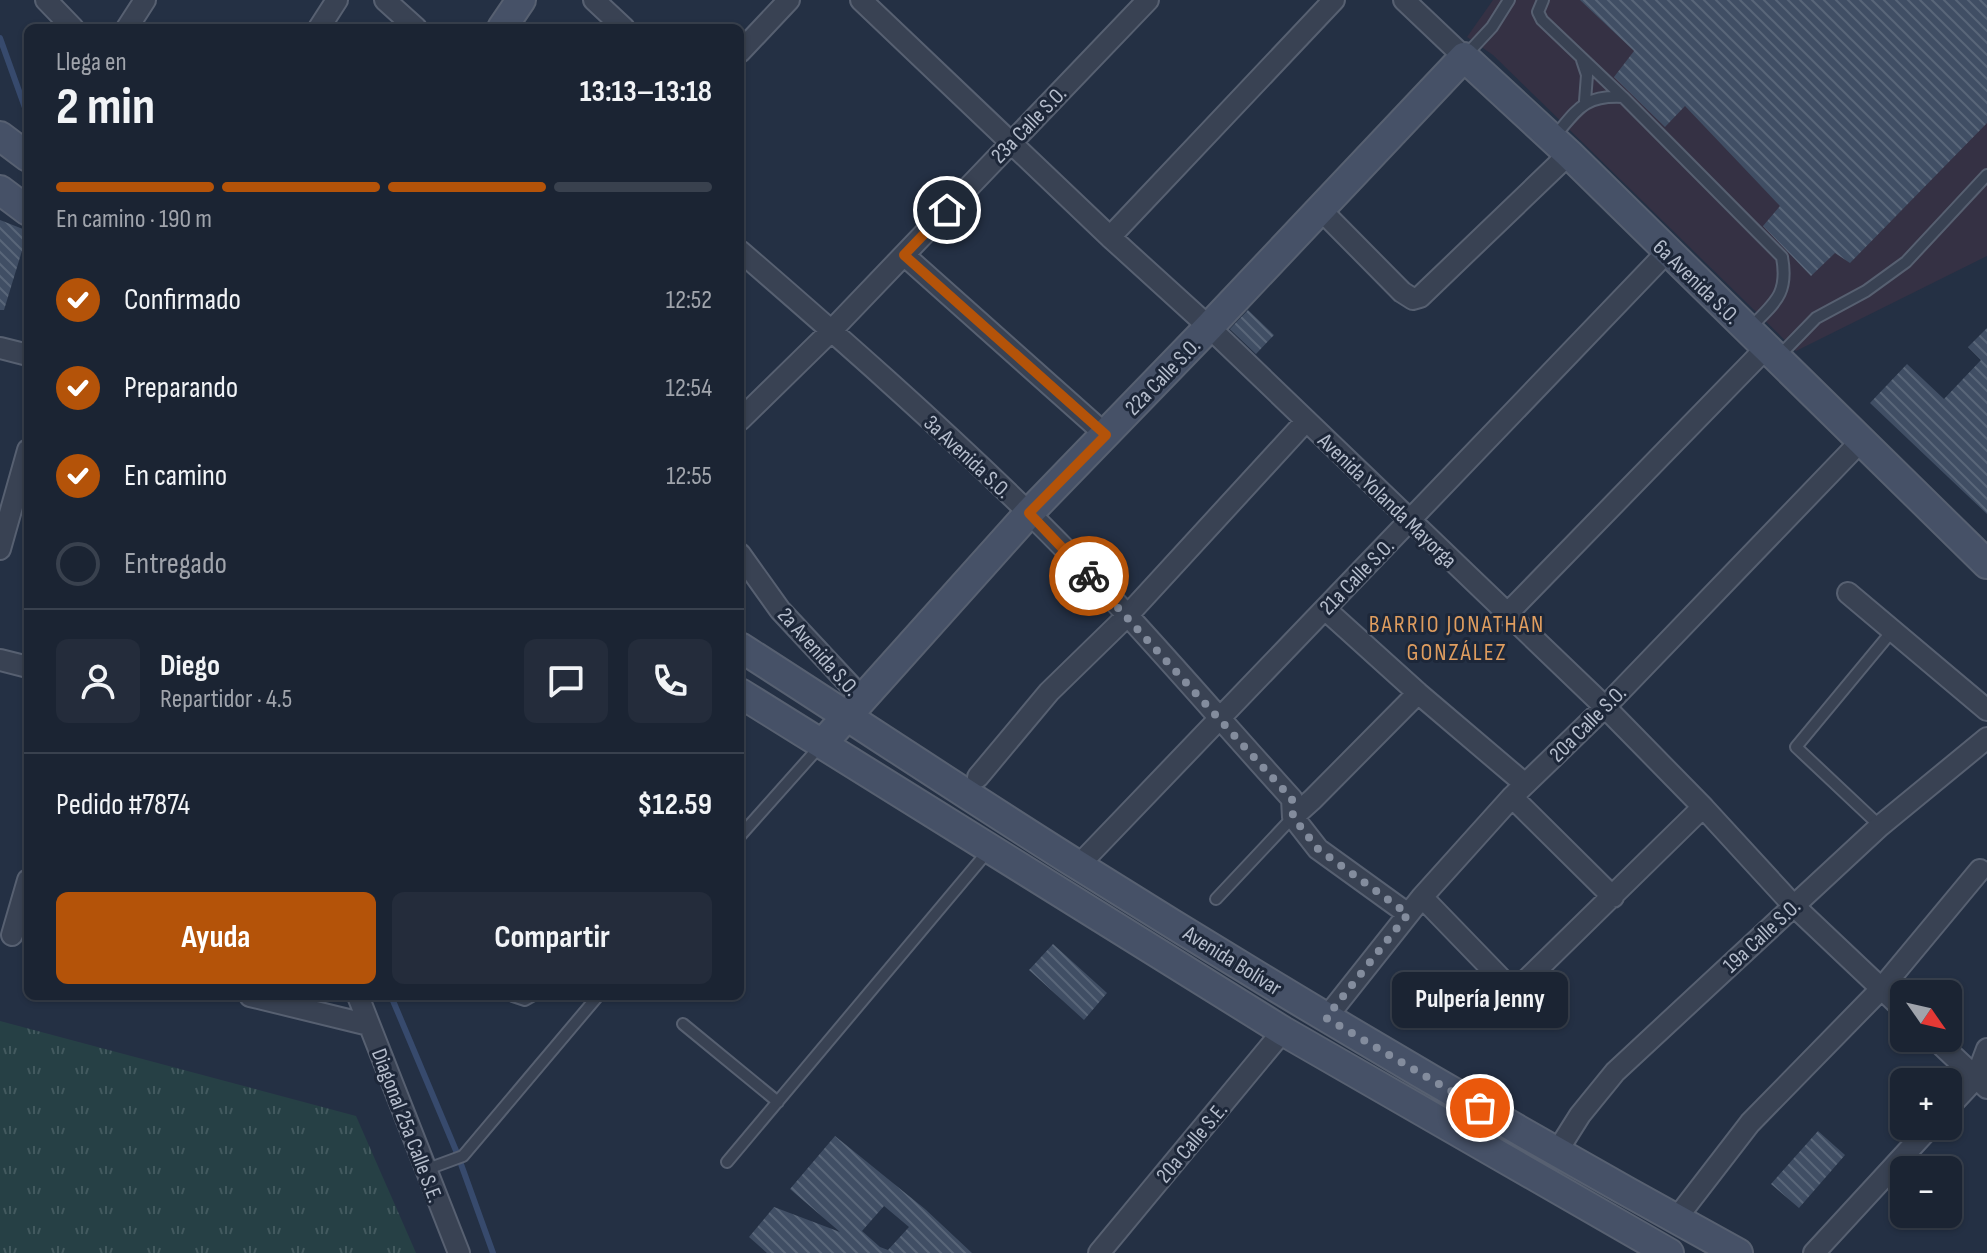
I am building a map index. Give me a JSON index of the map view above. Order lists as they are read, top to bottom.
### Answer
{
  "streets": {
    "main road": [
      "6a Avenida S.O.",
      "22a Calle S.O.",
      "2a Avenida S.O.",
      "Avenida Bolívar"
    ],
    "street": [
      "23a Calle S.O.",
      "3a Avenida S.O.",
      "Avenida Yolanda Mayorga",
      "21a Calle S.O.",
      "20a Calle S.O.",
      "19a Calle S.O.",
      "Diagonal 25a Calle S.E.",
      "20a Calle S.E."
    ]
  },
  "crossings": [
    ["23a Calle S.O.", "3a Avenida S.O."],
    ["23a Calle S.O.", "Avenida Yolanda Mayorga"],
    ["6a Avenida S.O.", "22a Calle S.O."],
    ["6a Avenida S.O.", "21a Calle S.O."],
    ["6a Avenida S.O.", "20a Calle S.O."],
    ["22a Calle S.O.", "3a Avenida S.O."],
    ["22a Calle S.O.", "Avenida Yolanda Mayorga"],
    ["22a Calle S.O.", "2a Avenida S.O."],
    ["22a Calle S.O.", "Avenida Bolívar"],
    ["3a Avenida S.O.", "21a Calle S.O."],
    ["3a Avenida S.O.", "20a Calle S.O."],
    ["Avenida Yolanda Mayorga", "21a Calle S.O."],
    ["Avenida Yolanda Mayorga", "20a Calle S.O."],
    ["Avenida Yolanda Mayorga", "19a Calle S.O."],
    ["21a Calle S.O.", "Avenida Bolívar"],
    ["2a Avenida S.O.", "Avenida Bolívar"],
    ["20a Calle S.O.", "Avenida Bolívar"],
    ["19a Calle S.O.", "Avenida Bolívar"],
    ["Avenida Bolívar", "20a Calle S.E."]
  ],
  "districts": ["BARRIO JONATHAN GONZÁLEZ"],
  "places": ["Pulpería Jenny"],
  "north": "bottom right",
  "page": {
    "heading": ["2 min", "Llega en", "13:13–13:18"],
    "panel": [
      "Diego",
      "Repartidor · 4.5",
      "Pedido #7874",
      "$12.59"
    ],
    "bar": "En camino · 190 m",
    "list": [
      ["Confirmado", "12:52"],
      ["Preparando", "12:54"],
      ["En camino", "12:55"],
      "Entregado"
    ],
    "buttons": ["Ayuda", "Compartir"],
    "bubble": "Pulpería Jenny",
    "map_buttons": ["+", "−"]
  }
}
